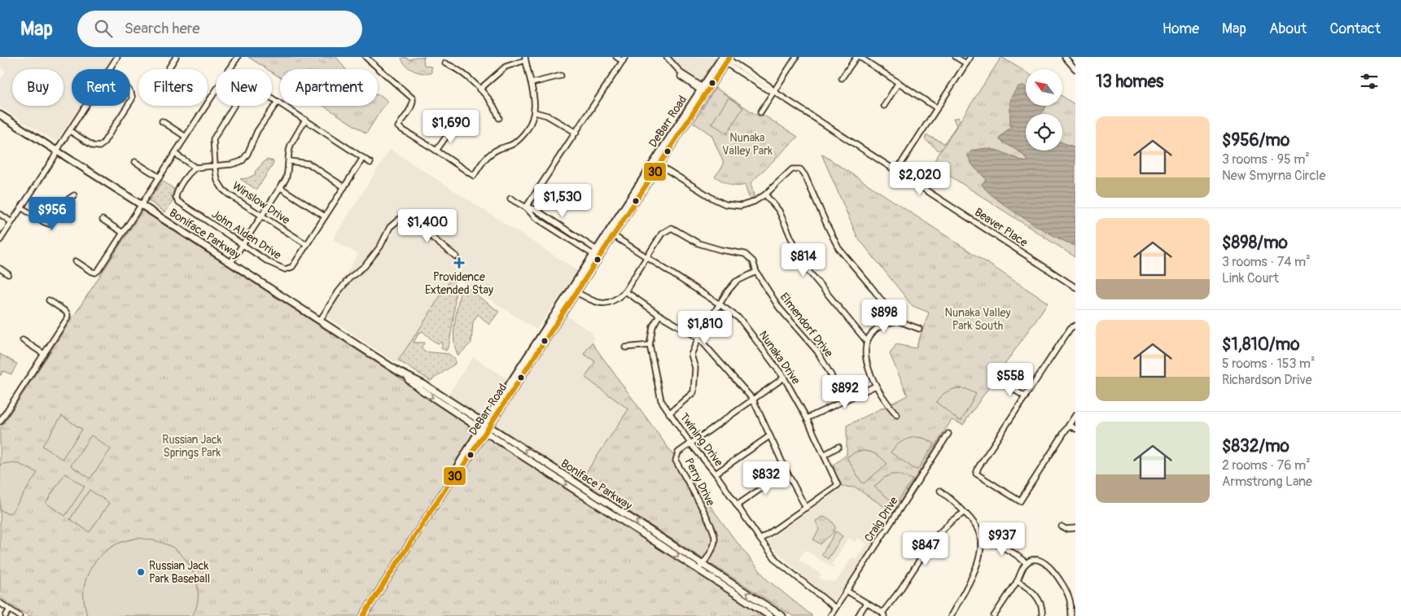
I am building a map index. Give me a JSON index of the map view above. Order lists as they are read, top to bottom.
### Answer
{
  "streets": {
    "main road": ["DeBarr Road", "Boniface Parkway"],
    "street": [
      "Winslow Drive",
      "Beaver Place",
      "John Alden Drive",
      "Elmendorf Drive",
      "Nunaka Drive",
      "Twining Drive",
      "Perry Drive",
      "Craig Drive"
    ]
  },
  "crossings": [
    ["DeBarr Road", "Beaver Place"],
    ["DeBarr Road", "Boniface Parkway"],
    ["DeBarr Road", "Nunaka Drive"],
    ["Winslow Drive", "John Alden Drive"],
    ["Boniface Parkway", "Perry Drive"],
    ["Elmendorf Drive", "Nunaka Drive"],
    ["Nunaka Drive", "Perry Drive"],
    ["Twining Drive", "Perry Drive"],
    ["Twining Drive", "Craig Drive"]
  ],
  "parks": ["Nunaka Valley Park", "Nunaka Valley Park South", "Russian Jack Springs Park"],
  "places": {
    "health": ["Providence Extended Stay"],
    "other": ["Russian Jack Park Baseball"]
  },
  "lines": ["transit line 30"],
  "north": "top left",
  "page": {
    "header": "Map",
    "search": "Search here",
    "nav": [
      "Home",
      "Map",
      "About",
      "Contact"
    ],
    "heading": "13 homes",
    "chip": [
      "Buy",
      "Rent",
      "Filters",
      "New",
      "Apartment"
    ],
    "list": [
      {
        "name": "$956/mo",
        "note": "3 rooms · 95 m² · New Smyrna Circle"
      },
      {
        "name": "$898/mo",
        "note": "3 rooms · 74 m² · Link Court"
      },
      {
        "name": "$1,810/mo",
        "note": "5 rooms · 153 m² · Richardson Drive"
      },
      {
        "name": "$832/mo",
        "note": "2 rooms · 76 m² · Armstrong Lane"
      }
    ],
    "price": [
      "$1,690",
      "$2,020",
      "$1,530",
      "$956",
      "$1,400",
      "$814",
      "$898",
      "$1,810",
      "$558",
      "$892",
      "$832",
      "$937",
      "$847"
    ]
  }
}
